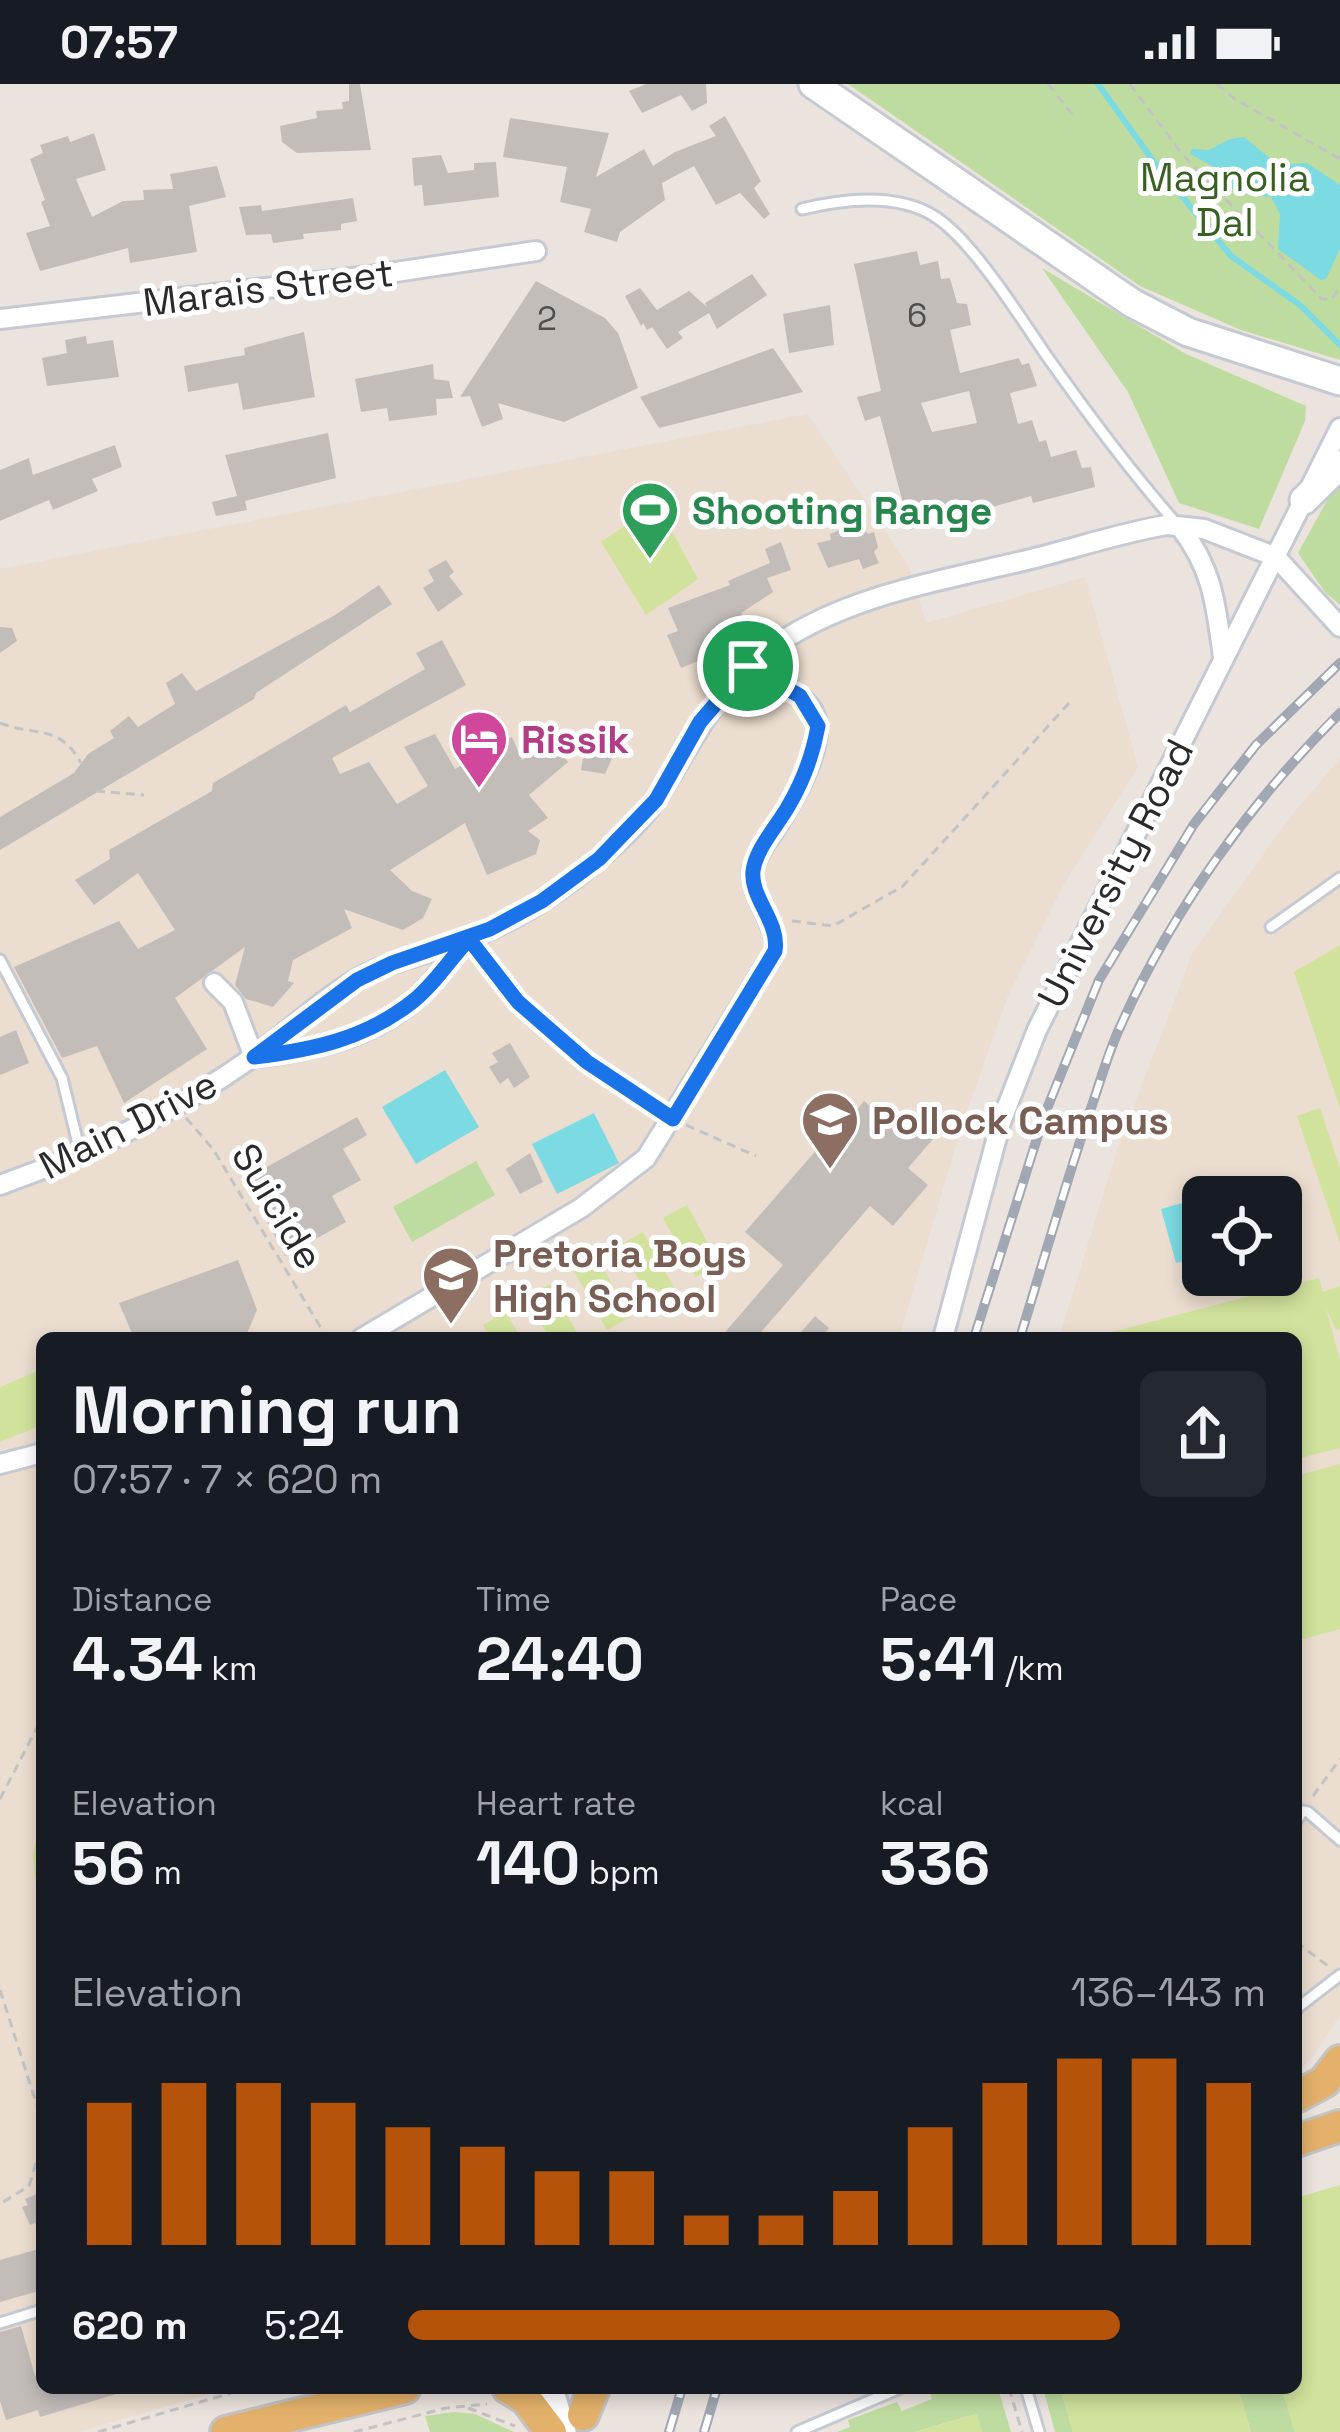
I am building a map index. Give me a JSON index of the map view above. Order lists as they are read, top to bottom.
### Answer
{
  "streets": {
    "street": ["Marais Street", "University Road", "Main Drive"],
    "path": ["Suicide"]
  },
  "crossings": [
    ["Main Drive", "Suicide"]
  ],
  "parks": ["Magnolia Dal"],
  "places": {
    "sports": ["Shooting Range"],
    "hotel": ["Rissik"],
    "school or university": ["Pollock Campus", "Pretoria Boys High School"]
  },
  "house_numbers": ["6", "2"],
  "page": {
    "status": "07:57",
    "heading": ["Morning run", "07:57 · 7 × 620 m"],
    "stats": [
      ["Distance", "4.34 km"],
      ["Time", "24:40"],
      ["Pace", "5:41 /km"],
      ["Elevation", "56 m"],
      ["Heart rate", "140 bpm"],
      ["kcal", "336"]
    ],
    "chart": ["Elevation", "136–143 m"],
    "list": [
      {
        "name": "620 m",
        "note": "5:24"
      }
    ]
  }
}
